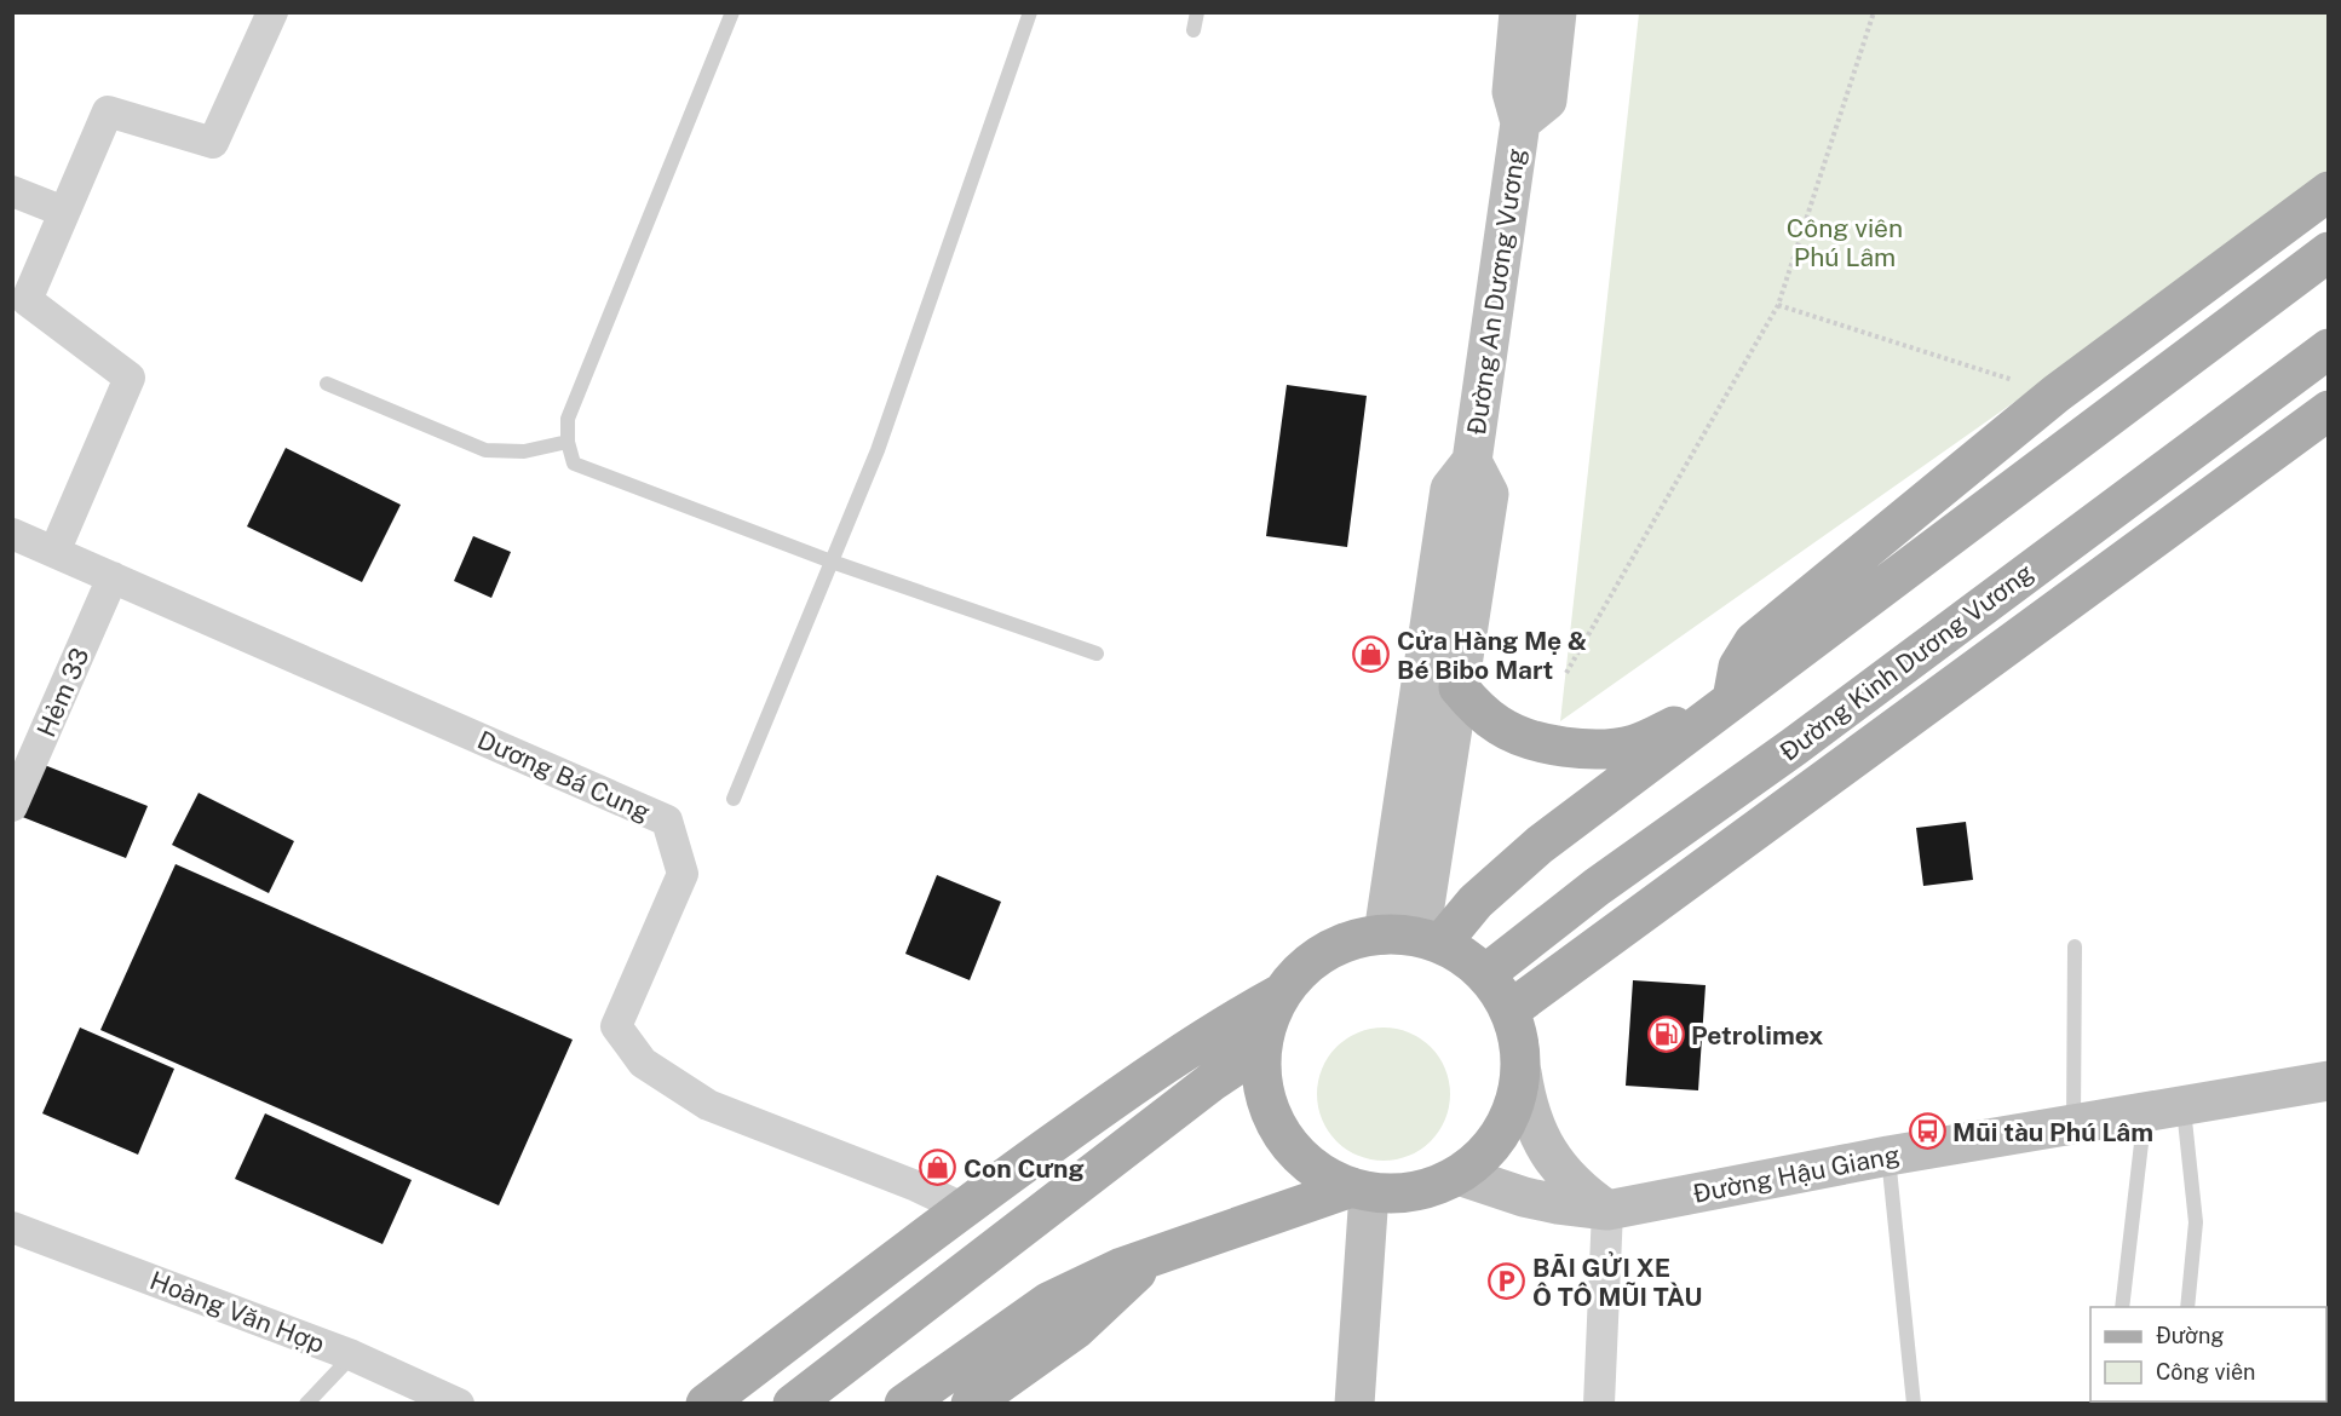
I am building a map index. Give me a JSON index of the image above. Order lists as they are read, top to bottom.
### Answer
{
  "streets": {
    "main road": ["Đường An Dương Vương", "Đường Kinh Dương Vương", "Đường Hậu Giang"],
    "street": ["Hẻm 33", "Dương Bá Cung", "Hoàng Văn Hợp"]
  },
  "crossings": [
    ["Đường An Dương Vương", "Đường Kinh Dương Vương"],
    ["Đường An Dương Vương", "Đường Hậu Giang"],
    ["Đường Kinh Dương Vương", "Đường Hậu Giang"],
    ["Hẻm 33", "Dương Bá Cung"]
  ],
  "parks": ["Công viên Phú Lâm"],
  "places": {
    "shop": ["Cửa Hàng Mẹ & Bé Bibo Mart", "Con Cưng"],
    "fuel station": ["Petrolimex"],
    "bus stop": ["Mũi tàu Phú Lâm"],
    "parking": ["BÃI GỬI XE Ô TÔ MŨI TÀU"]
  },
  "legend": ["Đường", "Công viên"]
}
